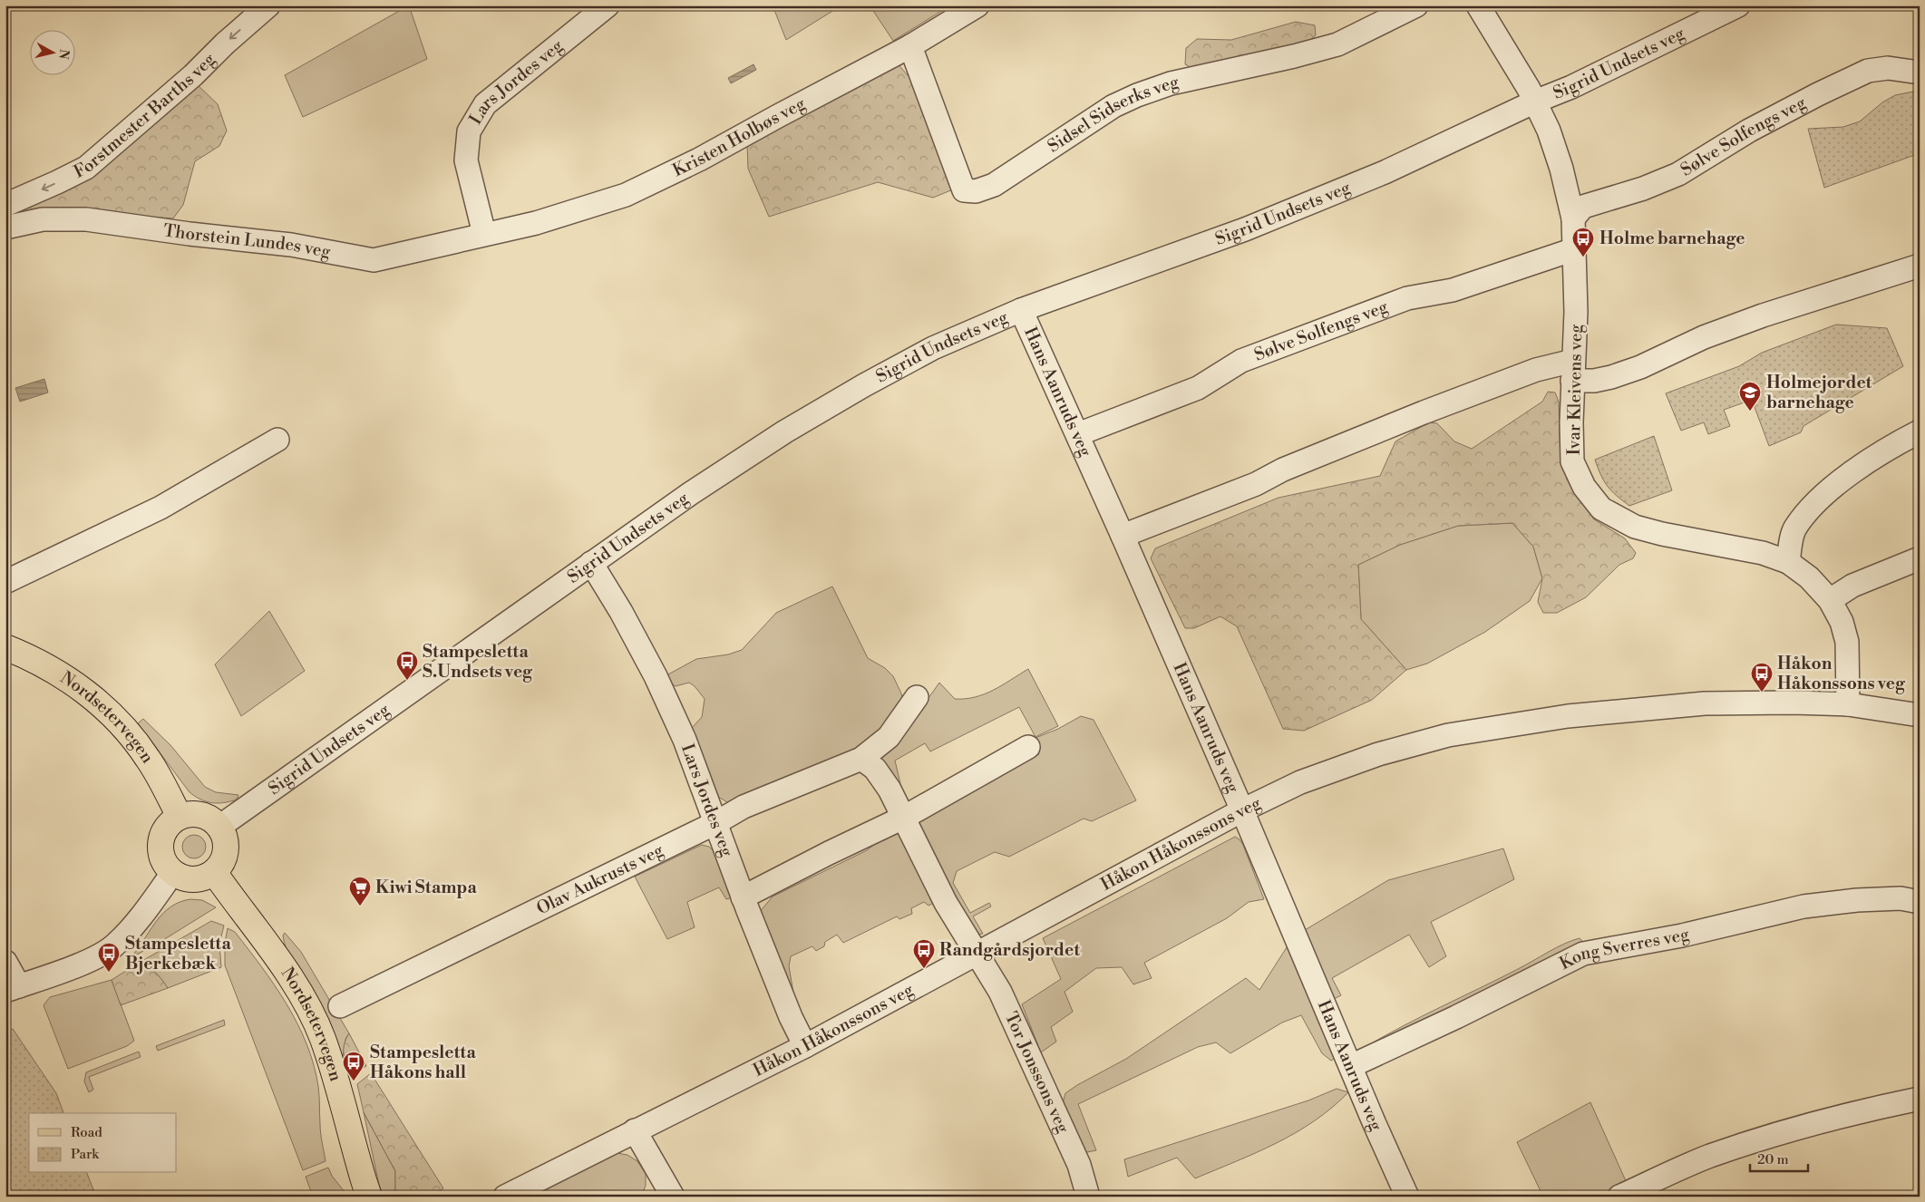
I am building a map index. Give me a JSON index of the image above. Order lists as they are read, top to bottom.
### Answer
{
  "streets": {
    "main road": ["Nordsetervegen"],
    "street": [
      "Sigrid Undsets veg",
      "Lars Jordes veg",
      "Forstmester Barths veg",
      "Sidsel Sidserks veg",
      "Sølve Solfengs veg",
      "Kristen Holbøs veg",
      "Thorstein Lundes veg",
      "Ivar Kleivens veg",
      "Hans Aanruds veg",
      "Håkon Håkonssons veg",
      "Olav Aukrusts veg",
      "Kong Sverres veg",
      "Tor Jonssons veg"
    ]
  },
  "crossings": [
    ["Sigrid Undsets veg", "Lars Jordes veg"],
    ["Sigrid Undsets veg", "Ivar Kleivens veg"],
    ["Sigrid Undsets veg", "Hans Aanruds veg"],
    ["Sigrid Undsets veg", "Nordsetervegen"],
    ["Lars Jordes veg", "Kristen Holbøs veg"],
    ["Lars Jordes veg", "Thorstein Lundes veg"],
    ["Lars Jordes veg", "Håkon Håkonssons veg"],
    ["Lars Jordes veg", "Olav Aukrusts veg"],
    ["Sidsel Sidserks veg", "Kristen Holbøs veg"],
    ["Sølve Solfengs veg", "Ivar Kleivens veg"],
    ["Sølve Solfengs veg", "Hans Aanruds veg"],
    ["Kristen Holbøs veg", "Thorstein Lundes veg"],
    ["Ivar Kleivens veg", "Håkon Håkonssons veg"],
    ["Hans Aanruds veg", "Håkon Håkonssons veg"],
    ["Hans Aanruds veg", "Kong Sverres veg"],
    ["Håkon Håkonssons veg", "Tor Jonssons veg"]
  ],
  "one_way": ["Forstmester Barths veg"],
  "places": {
    "bus stop": [
      "Holme barnehage",
      "Stampesletta S.Undsets veg",
      "Håkon Håkonssons veg",
      "Randgårdsjordet",
      "Stampesletta Bjerkebæk",
      "Stampesletta Håkons hall"
    ],
    "school or university": ["Holmejordet barnehage"],
    "supermarket": ["Kiwi Stampa"]
  },
  "legend": ["Road", "Park"],
  "scale_bar": "20 m",
  "north": "right"
}
